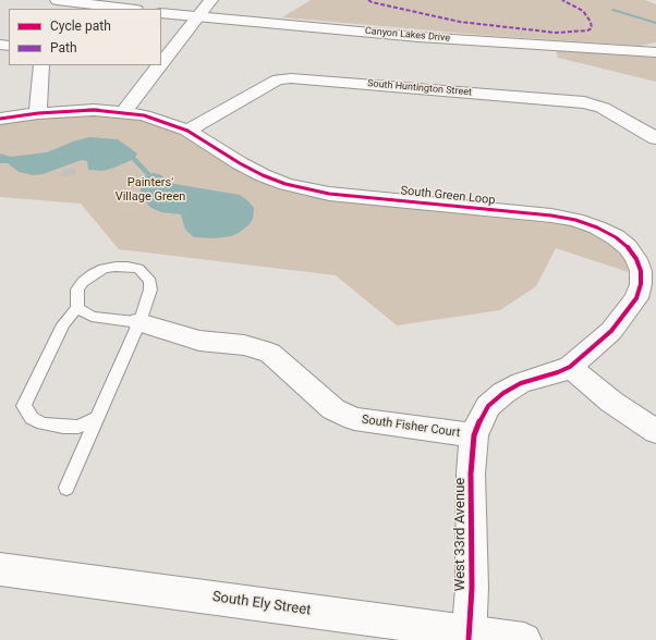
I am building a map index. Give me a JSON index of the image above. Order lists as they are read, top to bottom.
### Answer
{
  "streets": {
    "street": [
      "Canyon Lakes Drive",
      "South Huntington Street",
      "South Green Loop",
      "South Fisher Court",
      "West 33rd Avenue",
      "South Ely Street"
    ]
  },
  "crossings": [
    ["South Huntington Street", "South Green Loop"],
    ["South Green Loop", "South Fisher Court"],
    ["South Green Loop", "West 33rd Avenue"],
    ["South Fisher Court", "West 33rd Avenue"],
    ["West 33rd Avenue", "South Ely Street"]
  ],
  "parks": ["Painters' Village Green"],
  "legend": ["Cycle path", "Path"]
}
